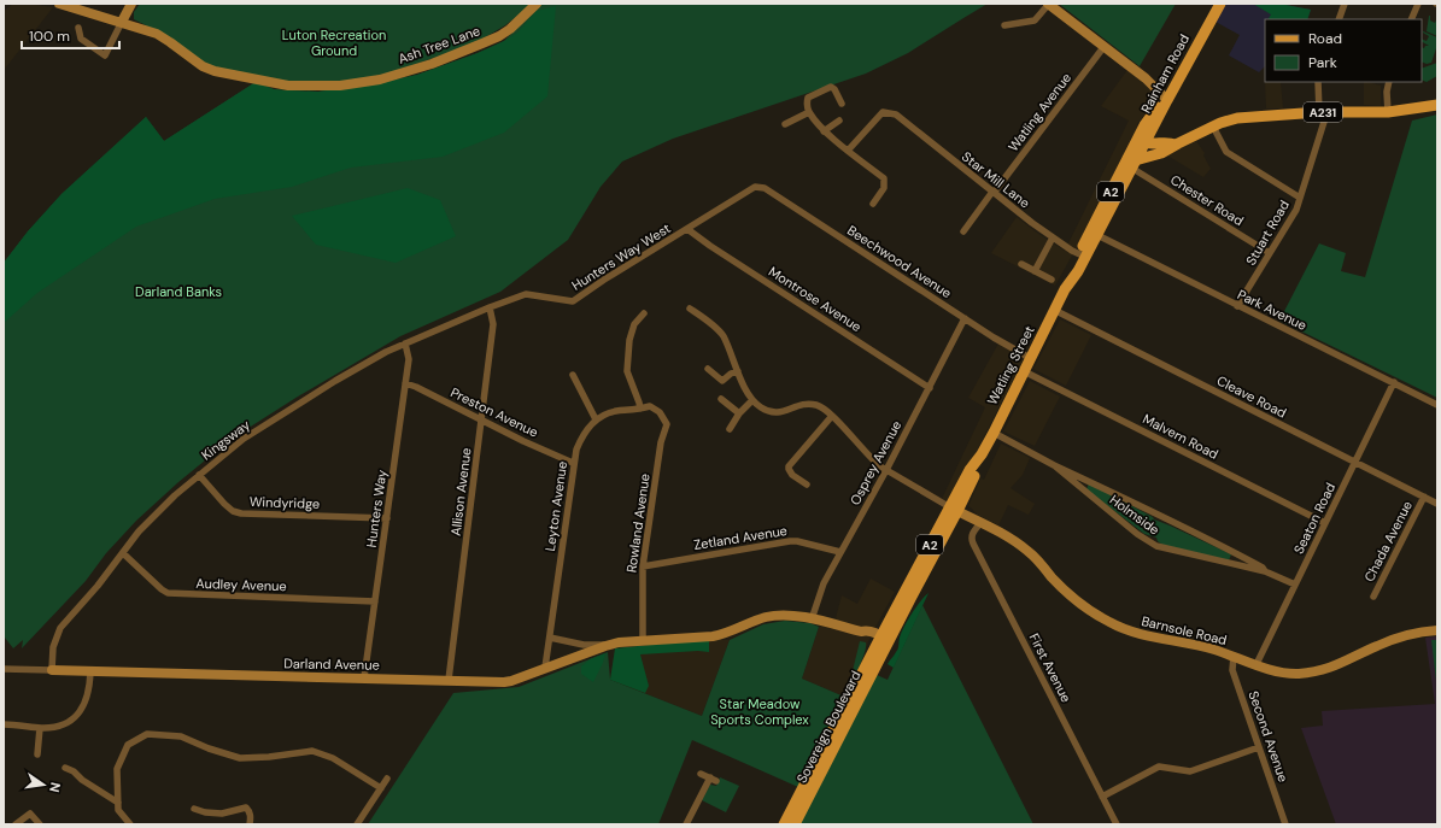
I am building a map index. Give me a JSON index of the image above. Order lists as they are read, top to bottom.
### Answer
{
  "streets": {
    "main road": [
      "Rainham Road",
      "A231",
      "A2",
      "Watling Street",
      "Sovereign Boulevard"
    ],
    "street": [
      "Ash Tree Lane",
      "Watling Avenue",
      "Star Mill Lane",
      "Chester Road",
      "Stuart Road",
      "Hunters Way West",
      "Beechwood Avenue",
      "Montrose Avenue",
      "Park Avenue",
      "Cleave Road",
      "Preston Avenue",
      "Malvern Road",
      "Kingsway",
      "Osprey Avenue",
      "Allison Avenue",
      "Windyridge",
      "Leyton Avenue",
      "Hunters Way",
      "Holmside",
      "Seaton Road",
      "Rowland Avenue",
      "Zetland Avenue",
      "Chada Avenue",
      "Audley Avenue",
      "Barnsole Road",
      "Darland Avenue",
      "First Avenue",
      "Second Avenue"
    ]
  },
  "crossings": [
    ["Rainham Road", "A231"],
    ["Rainham Road", "Watling Street"],
    ["Watling Avenue", "Star Mill Lane"],
    ["A231", "Stuart Road"],
    ["A231", "Watling Street"],
    ["Star Mill Lane", "Watling Street"],
    ["Chester Road", "Stuart Road"],
    ["Chester Road", "Watling Street"],
    ["Stuart Road", "Park Avenue"],
    ["Hunters Way West", "Beechwood Avenue"],
    ["Hunters Way West", "Montrose Avenue"],
    ["Hunters Way West", "Kingsway"],
    ["Hunters Way West", "Allison Avenue"],
    ["Beechwood Avenue", "Watling Street"],
    ["Beechwood Avenue", "Osprey Avenue"],
    ["Montrose Avenue", "Osprey Avenue"],
    ["Park Avenue", "Watling Street"],
    ["Park Avenue", "Seaton Road"],
    ["Watling Street", "Cleave Road"],
    ["Watling Street", "Malvern Road"],
    ["Watling Street", "Holmside"],
    ["Watling Street", "Barnsole Road"],
    ["Watling Street", "Darland Avenue"],
    ["Watling Street", "Sovereign Boulevard"],
    ["Cleave Road", "Seaton Road"],
    ["Cleave Road", "Chada Avenue"],
    ["Preston Avenue", "Allison Avenue"],
    ["Preston Avenue", "Leyton Avenue"],
    ["Preston Avenue", "Hunters Way"],
    ["Malvern Road", "Seaton Road"],
    ["Kingsway", "Allison Avenue"],
    ["Kingsway", "Windyridge"],
    ["Kingsway", "Hunters Way"],
    ["Kingsway", "Audley Avenue"],
    ["Kingsway", "Darland Avenue"],
    ["Osprey Avenue", "Zetland Avenue"],
    ["Osprey Avenue", "Darland Avenue"],
    ["Allison Avenue", "Darland Avenue"],
    ["Windyridge", "Hunters Way"],
    ["Leyton Avenue", "Darland Avenue"],
    ["Hunters Way", "Audley Avenue"],
    ["Hunters Way", "Darland Avenue"],
    ["Holmside", "Seaton Road"],
    ["Seaton Road", "Barnsole Road"],
    ["Rowland Avenue", "Zetland Avenue"],
    ["Rowland Avenue", "Darland Avenue"],
    ["Barnsole Road", "First Avenue"],
    ["Barnsole Road", "Second Avenue"],
    ["Darland Avenue", "Sovereign Boulevard"]
  ],
  "parks": ["Luton Recreation Ground", "Darland Banks", "Star Meadow Sports Complex"],
  "legend": ["Road", "Park"],
  "scale_bar": "100 m",
  "north": "right"
}
